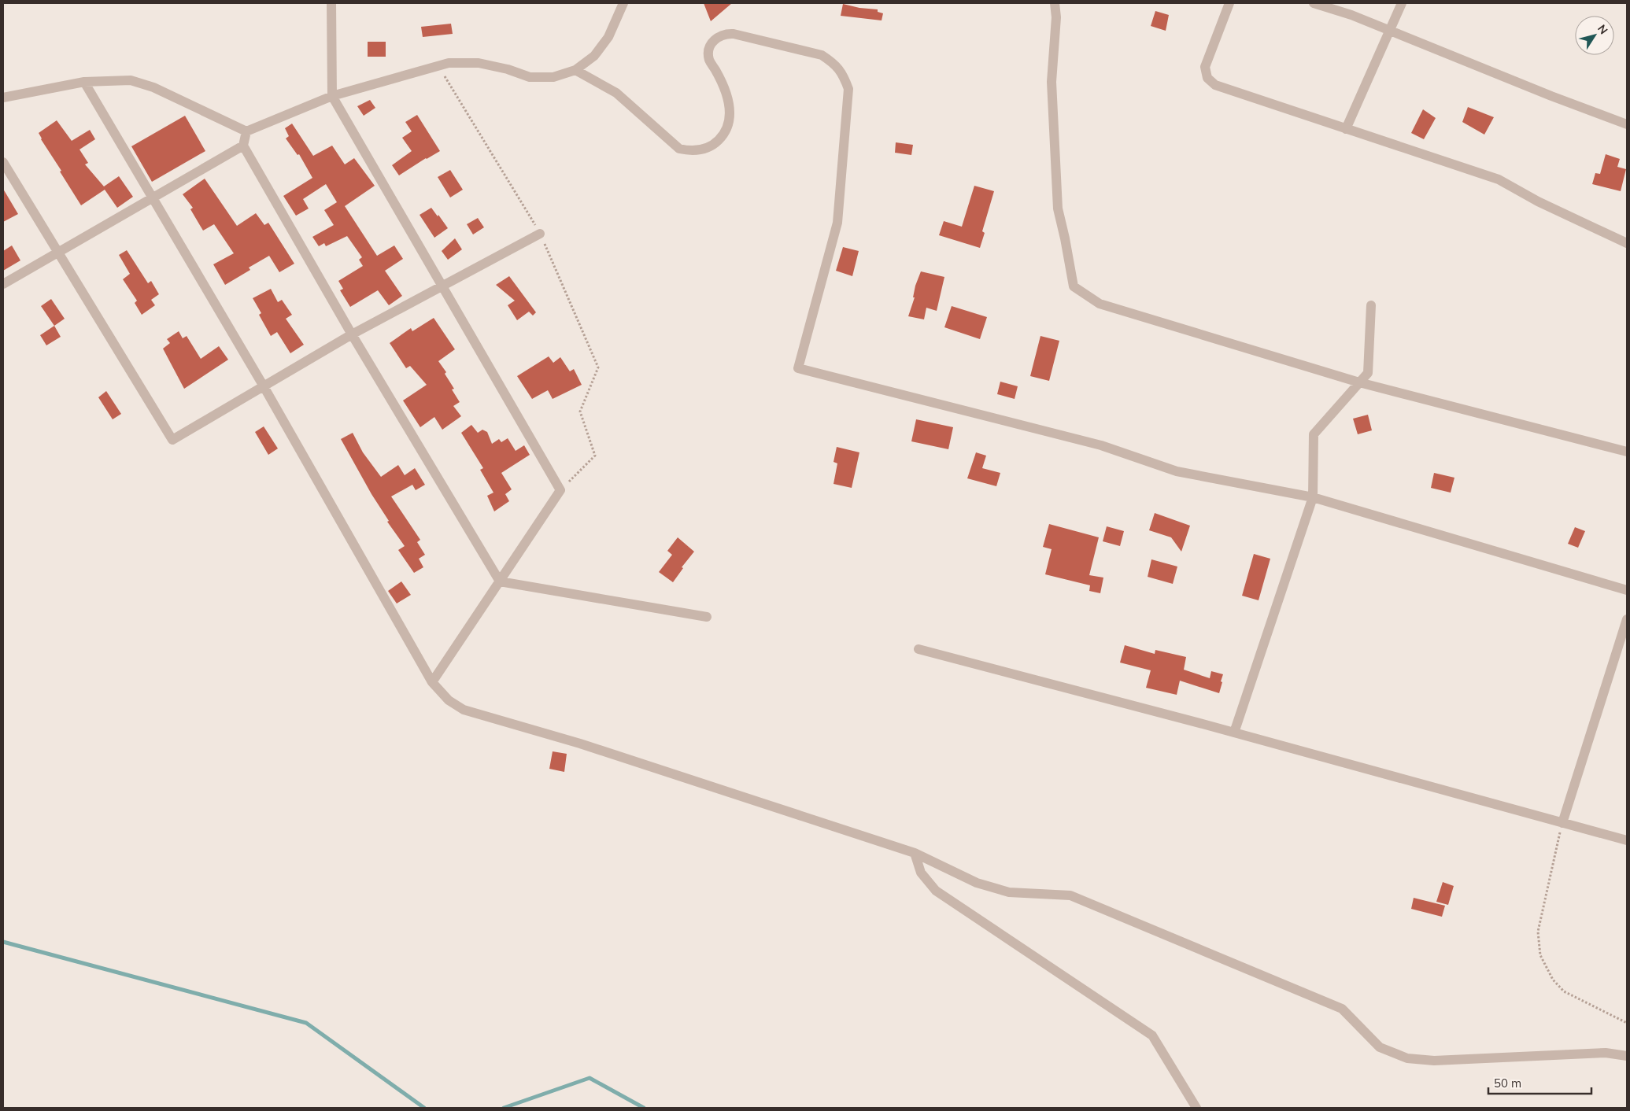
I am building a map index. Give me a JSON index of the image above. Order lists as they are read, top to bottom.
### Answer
{
  "scale_bar": "50 m",
  "north": "top right"
}
